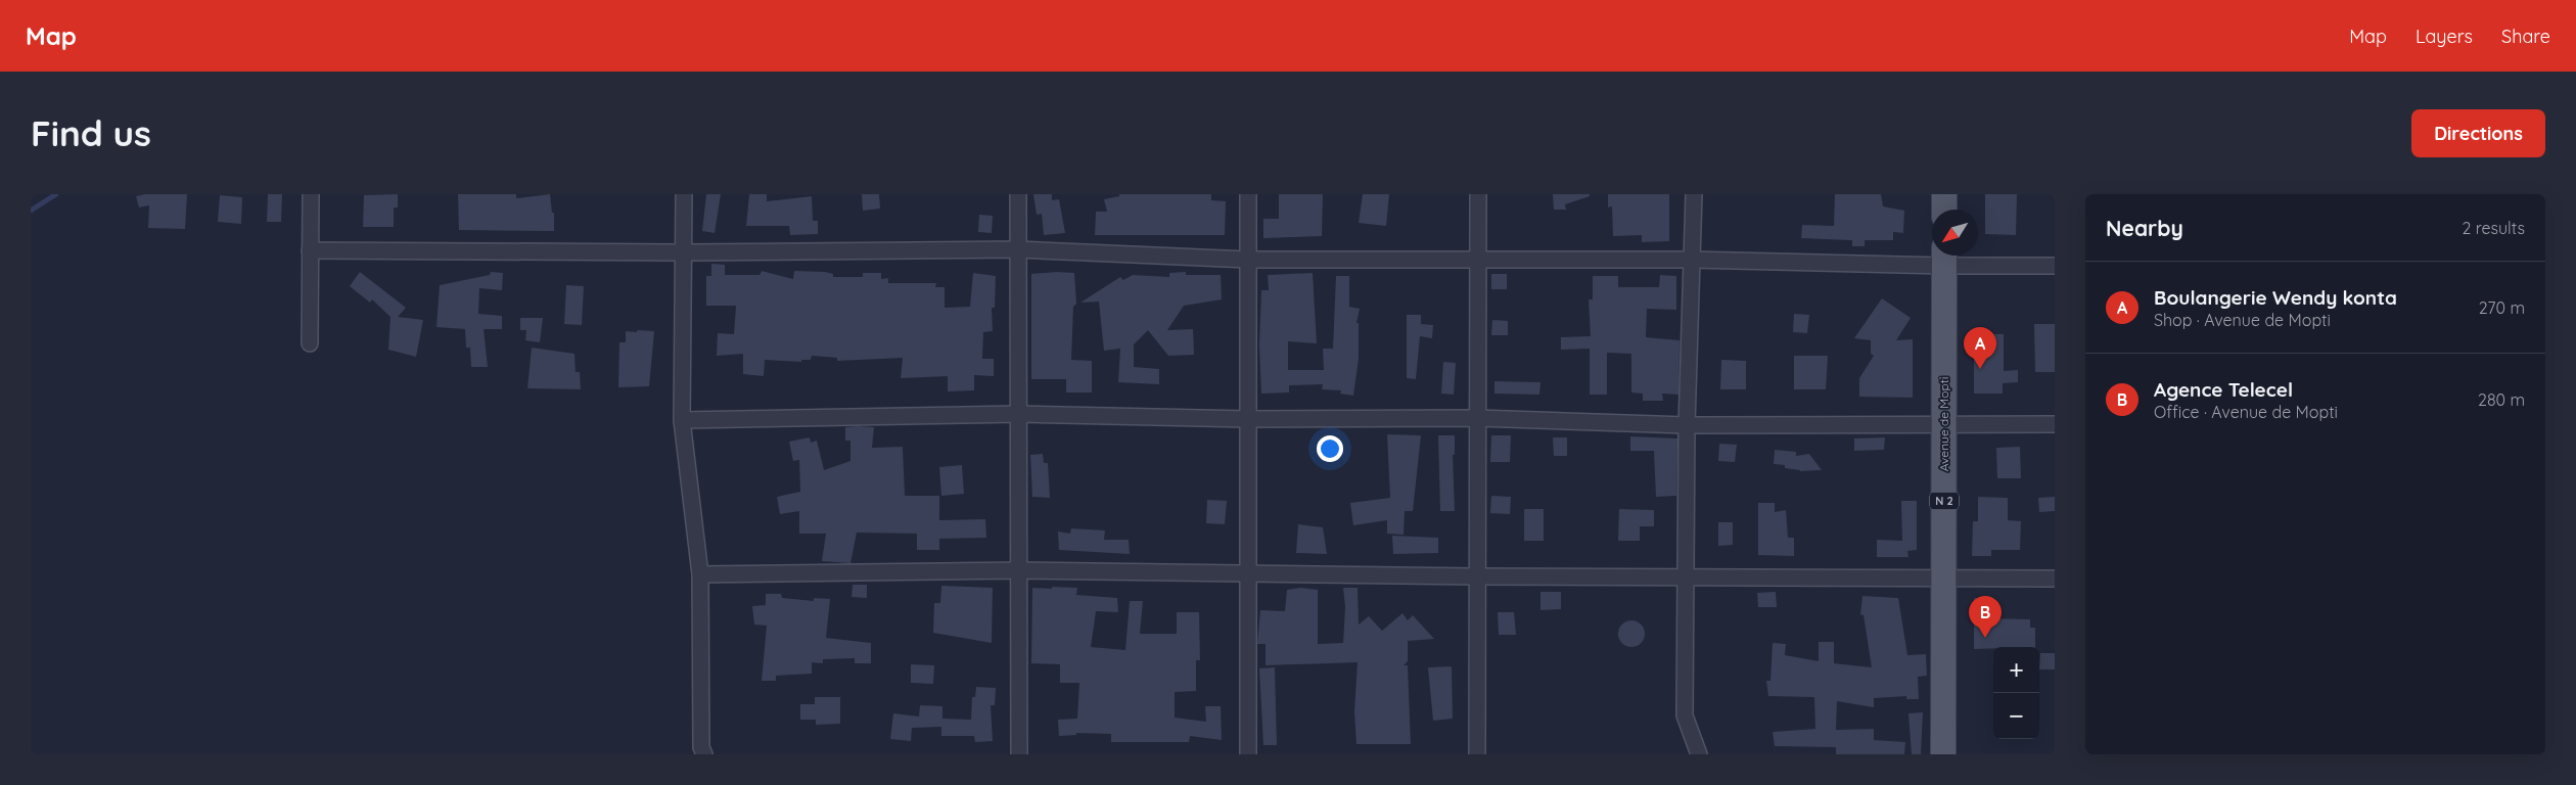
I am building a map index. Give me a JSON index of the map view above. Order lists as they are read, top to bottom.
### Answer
{
  "streets": {
    "main road": ["Avenue de Mopti", "N 2"]
  },
  "north": "bottom left",
  "page": {
    "header": "Map",
    "nav": ["Map", "Layers", "Share"],
    "buttons": "Directions",
    "title": "Find us",
    "heading": ["Nearby", "2 results"],
    "list": [
      {
        "mark": "A",
        "name": "Boulangerie Wendy konta",
        "note": "Shop · Avenue de Mopti",
        "value": "270 m"
      },
      {
        "mark": "B",
        "name": "Agence Telecel",
        "note": "Office · Avenue de Mopti",
        "value": "280 m"
      }
    ],
    "pins": ["A", "B"],
    "map_buttons": ["+", "−"]
  }
}
